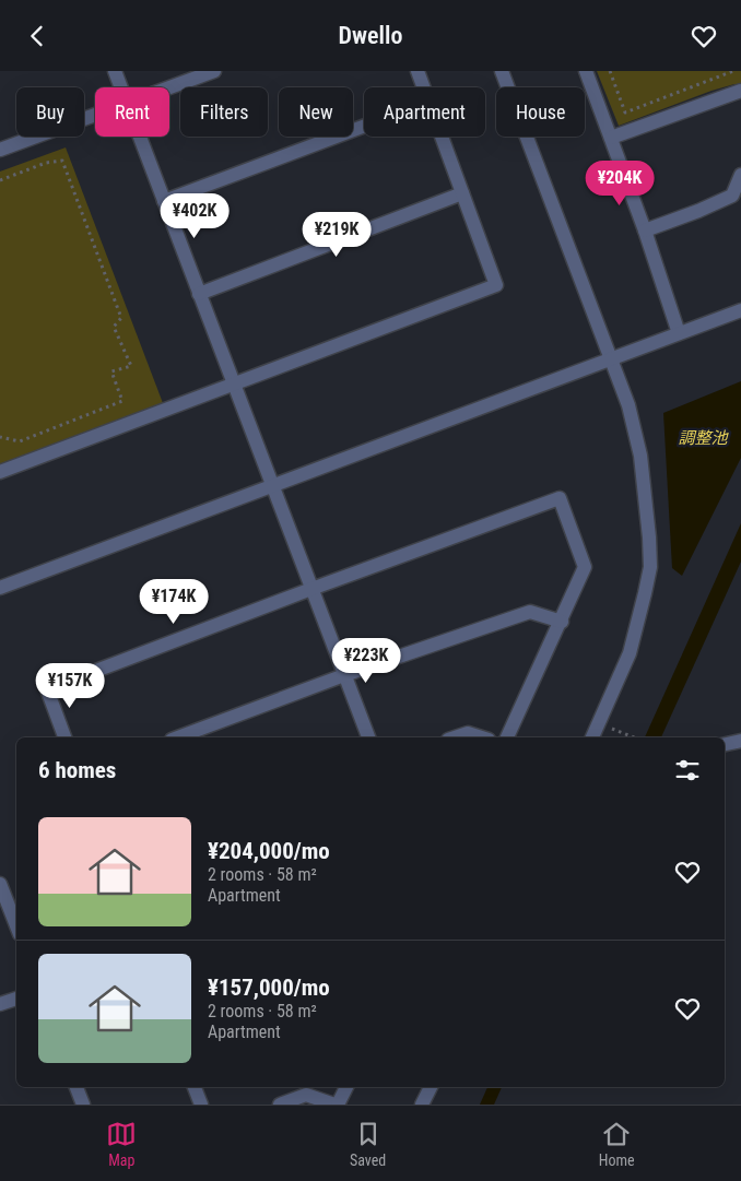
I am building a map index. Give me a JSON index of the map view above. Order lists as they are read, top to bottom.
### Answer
{
  "water": ["調整池"],
  "page": {
    "header": "Dwello",
    "chip": [
      "Buy",
      "Rent",
      "Filters",
      "New",
      "Apartment",
      "House"
    ],
    "price": [
      "¥204K",
      "¥402K",
      "¥219K",
      "¥174K",
      "¥223K",
      "¥157K"
    ],
    "heading": "6 homes",
    "list": [
      {
        "name": "¥204,000/mo",
        "note": "2 rooms · 58 m² · Apartment"
      },
      {
        "name": "¥157,000/mo",
        "note": "2 rooms · 58 m² · Apartment"
      }
    ],
    "tabs": ["Map", "Saved", "Home"]
  }
}
